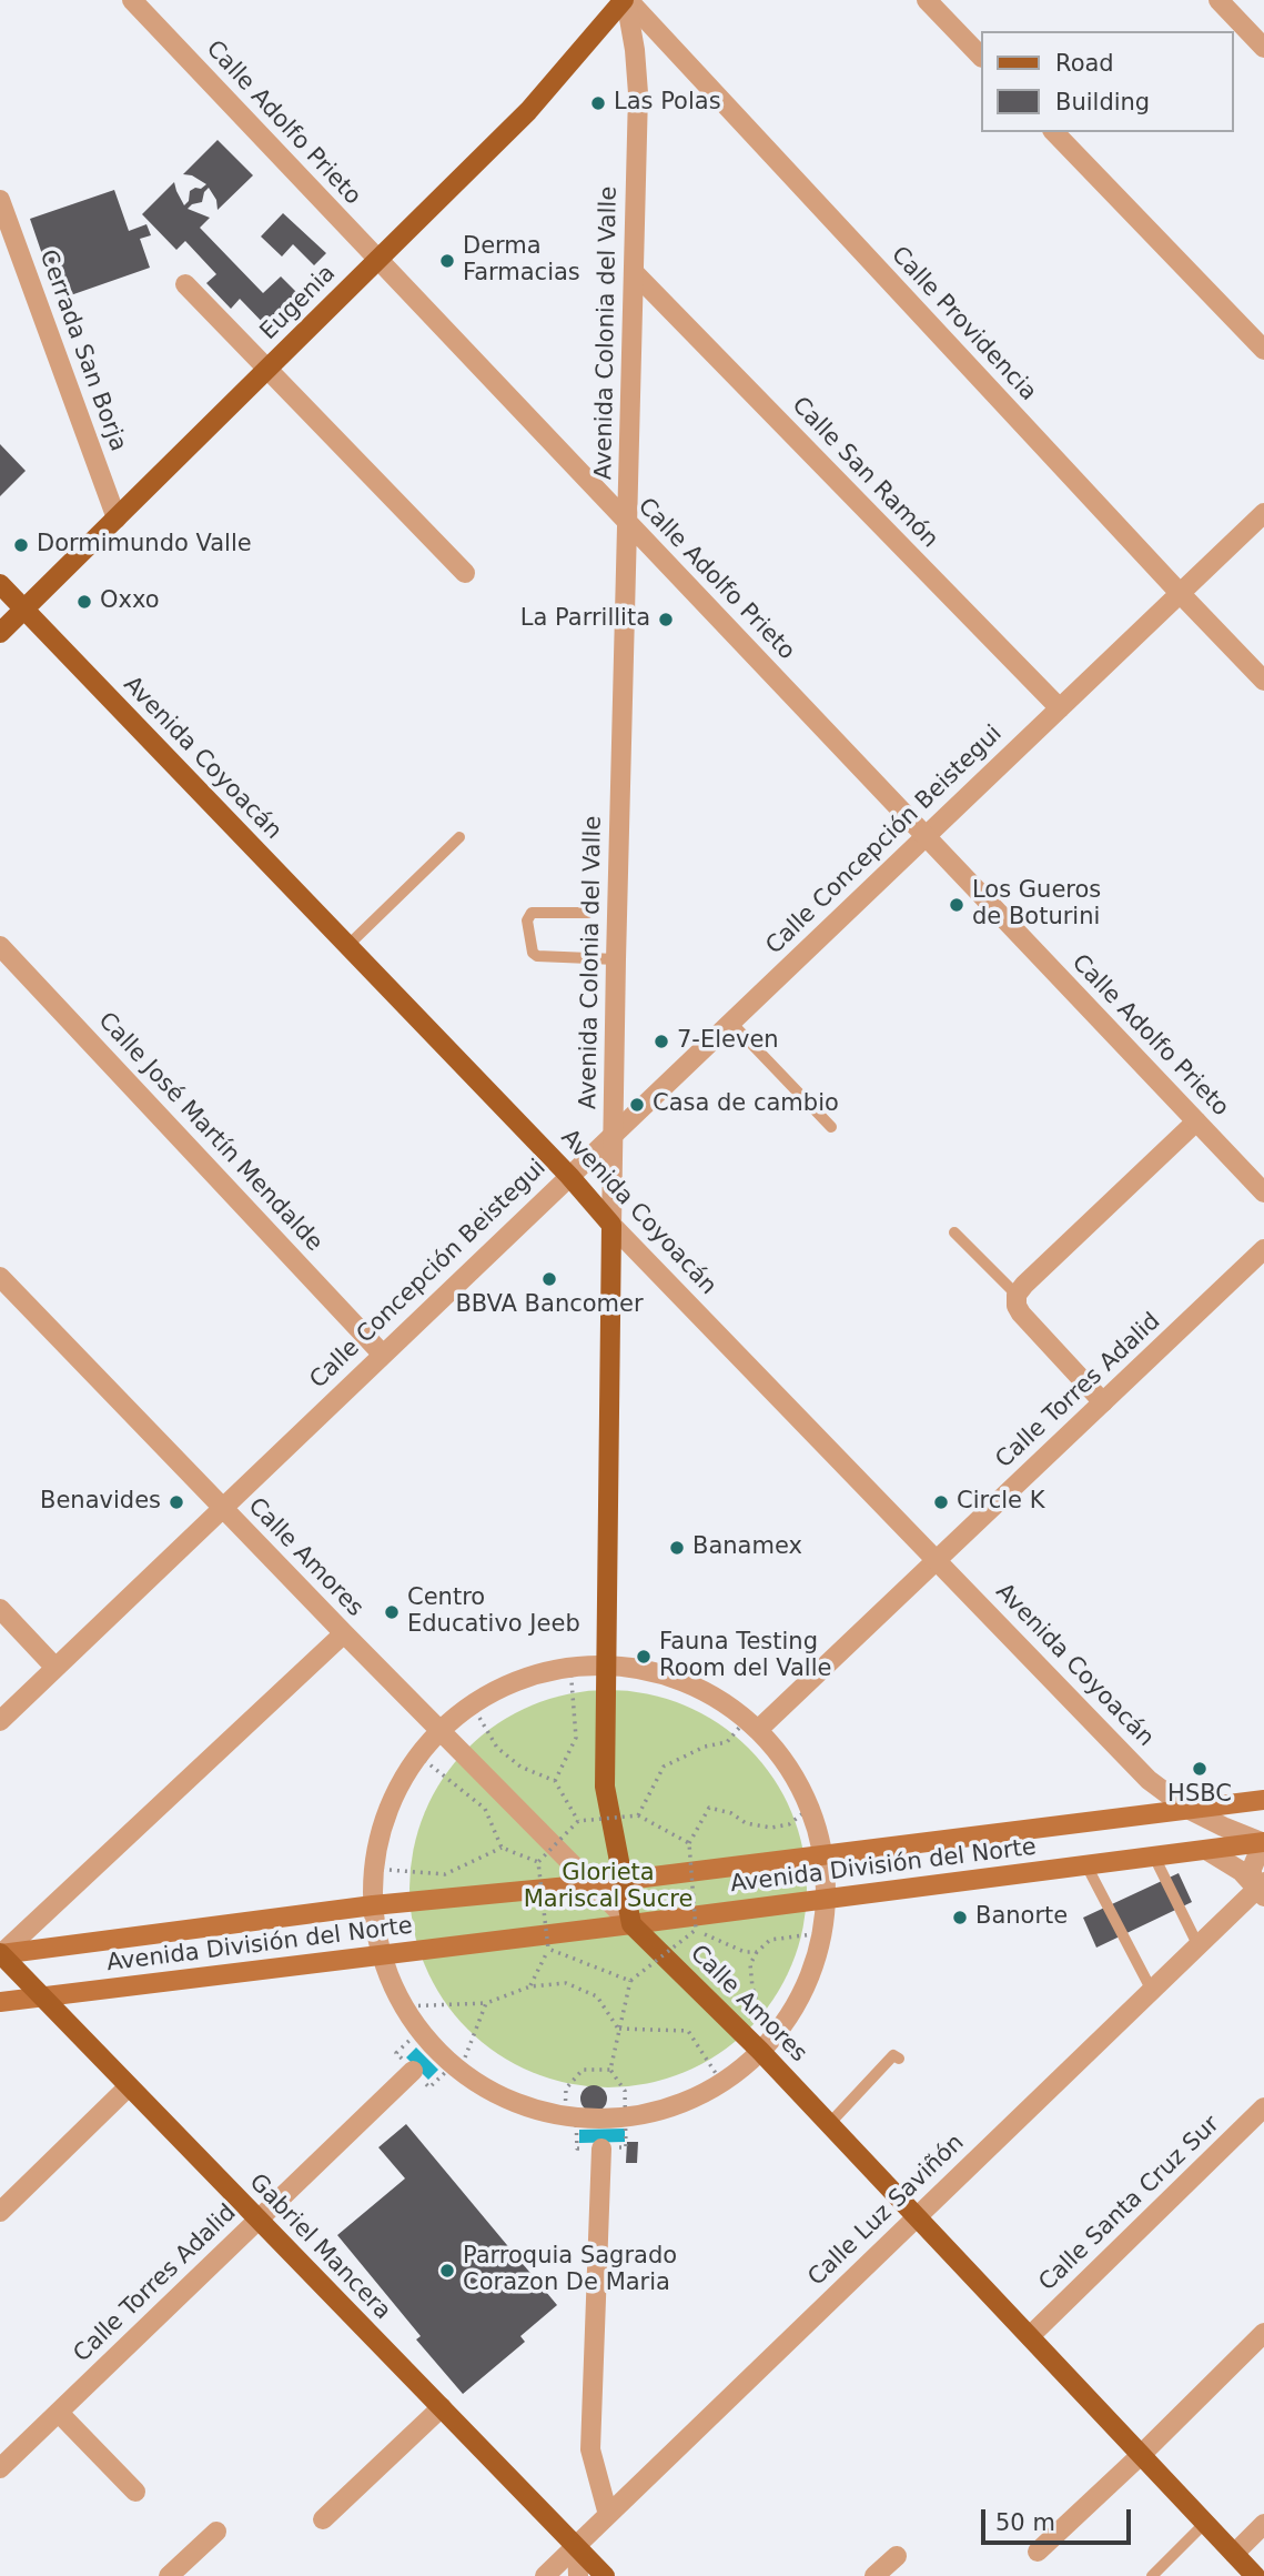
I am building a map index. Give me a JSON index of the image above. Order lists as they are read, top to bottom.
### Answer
{
  "streets": {
    "main road": [
      "Eugenia",
      "Avenida Colonia del Valle",
      "Avenida Coyoacán",
      "Calle Amores",
      "Avenida División del Norte",
      "Gabriel Mancera"
    ],
    "street": [
      "Calle Adolfo Prieto",
      "Calle Providencia",
      "Cerrada San Borja",
      "Calle San Ramón",
      "Calle Concepción Beistegui",
      "Calle José Martín Mendalde",
      "Calle Torres Adalid",
      "Calle Santa Cruz Sur",
      "Calle Luz Saviñón"
    ]
  },
  "crossings": [
    ["Calle Adolfo Prieto", "Eugenia"],
    ["Calle Adolfo Prieto", "Avenida Colonia del Valle"],
    ["Calle Adolfo Prieto", "Calle Concepción Beistegui"],
    ["Eugenia", "Calle Providencia"],
    ["Eugenia", "Avenida Colonia del Valle"],
    ["Eugenia", "Cerrada San Borja"],
    ["Eugenia", "Avenida Coyoacán"],
    ["Calle Providencia", "Avenida Colonia del Valle"],
    ["Calle Providencia", "Calle Concepción Beistegui"],
    ["Avenida Colonia del Valle", "Calle San Ramón"],
    ["Avenida Colonia del Valle", "Avenida Coyoacán"],
    ["Avenida Colonia del Valle", "Calle Concepción Beistegui"],
    ["Avenida Colonia del Valle", "Calle Amores"],
    ["Avenida Colonia del Valle", "Avenida División del Norte"],
    ["Calle San Ramón", "Calle Concepción Beistegui"],
    ["Avenida Coyoacán", "Calle Concepción Beistegui"],
    ["Avenida Coyoacán", "Calle Torres Adalid"],
    ["Avenida Coyoacán", "Avenida División del Norte"],
    ["Calle Concepción Beistegui", "Calle José Martín Mendalde"],
    ["Calle Concepción Beistegui", "Calle Amores"],
    ["Calle Torres Adalid", "Gabriel Mancera"],
    ["Calle Amores", "Avenida División del Norte"],
    ["Calle Amores", "Calle Santa Cruz Sur"],
    ["Calle Amores", "Calle Luz Saviñón"],
    ["Avenida División del Norte", "Gabriel Mancera"],
    ["Calle Luz Saviñón", "Gabriel Mancera"]
  ],
  "parks": ["Glorieta Mariscal Sucre"],
  "places": [
    "Las Polas",
    "Derma Farmacias",
    "Dormimundo Valle",
    "Oxxo",
    "La Parrillita",
    "Los Gueros de Boturini",
    "7-Eleven",
    "Casa de cambio",
    "BBVA Bancomer",
    "Benavides",
    "Circle K",
    "Banamex",
    "Centro Educativo Jeeb",
    "Fauna Testing Room del Valle",
    "HSBC",
    "Banorte",
    "Parroquia Sagrado Corazon De Maria"
  ],
  "legend": ["Road", "Building"],
  "scale_bar": "50 m"
}
